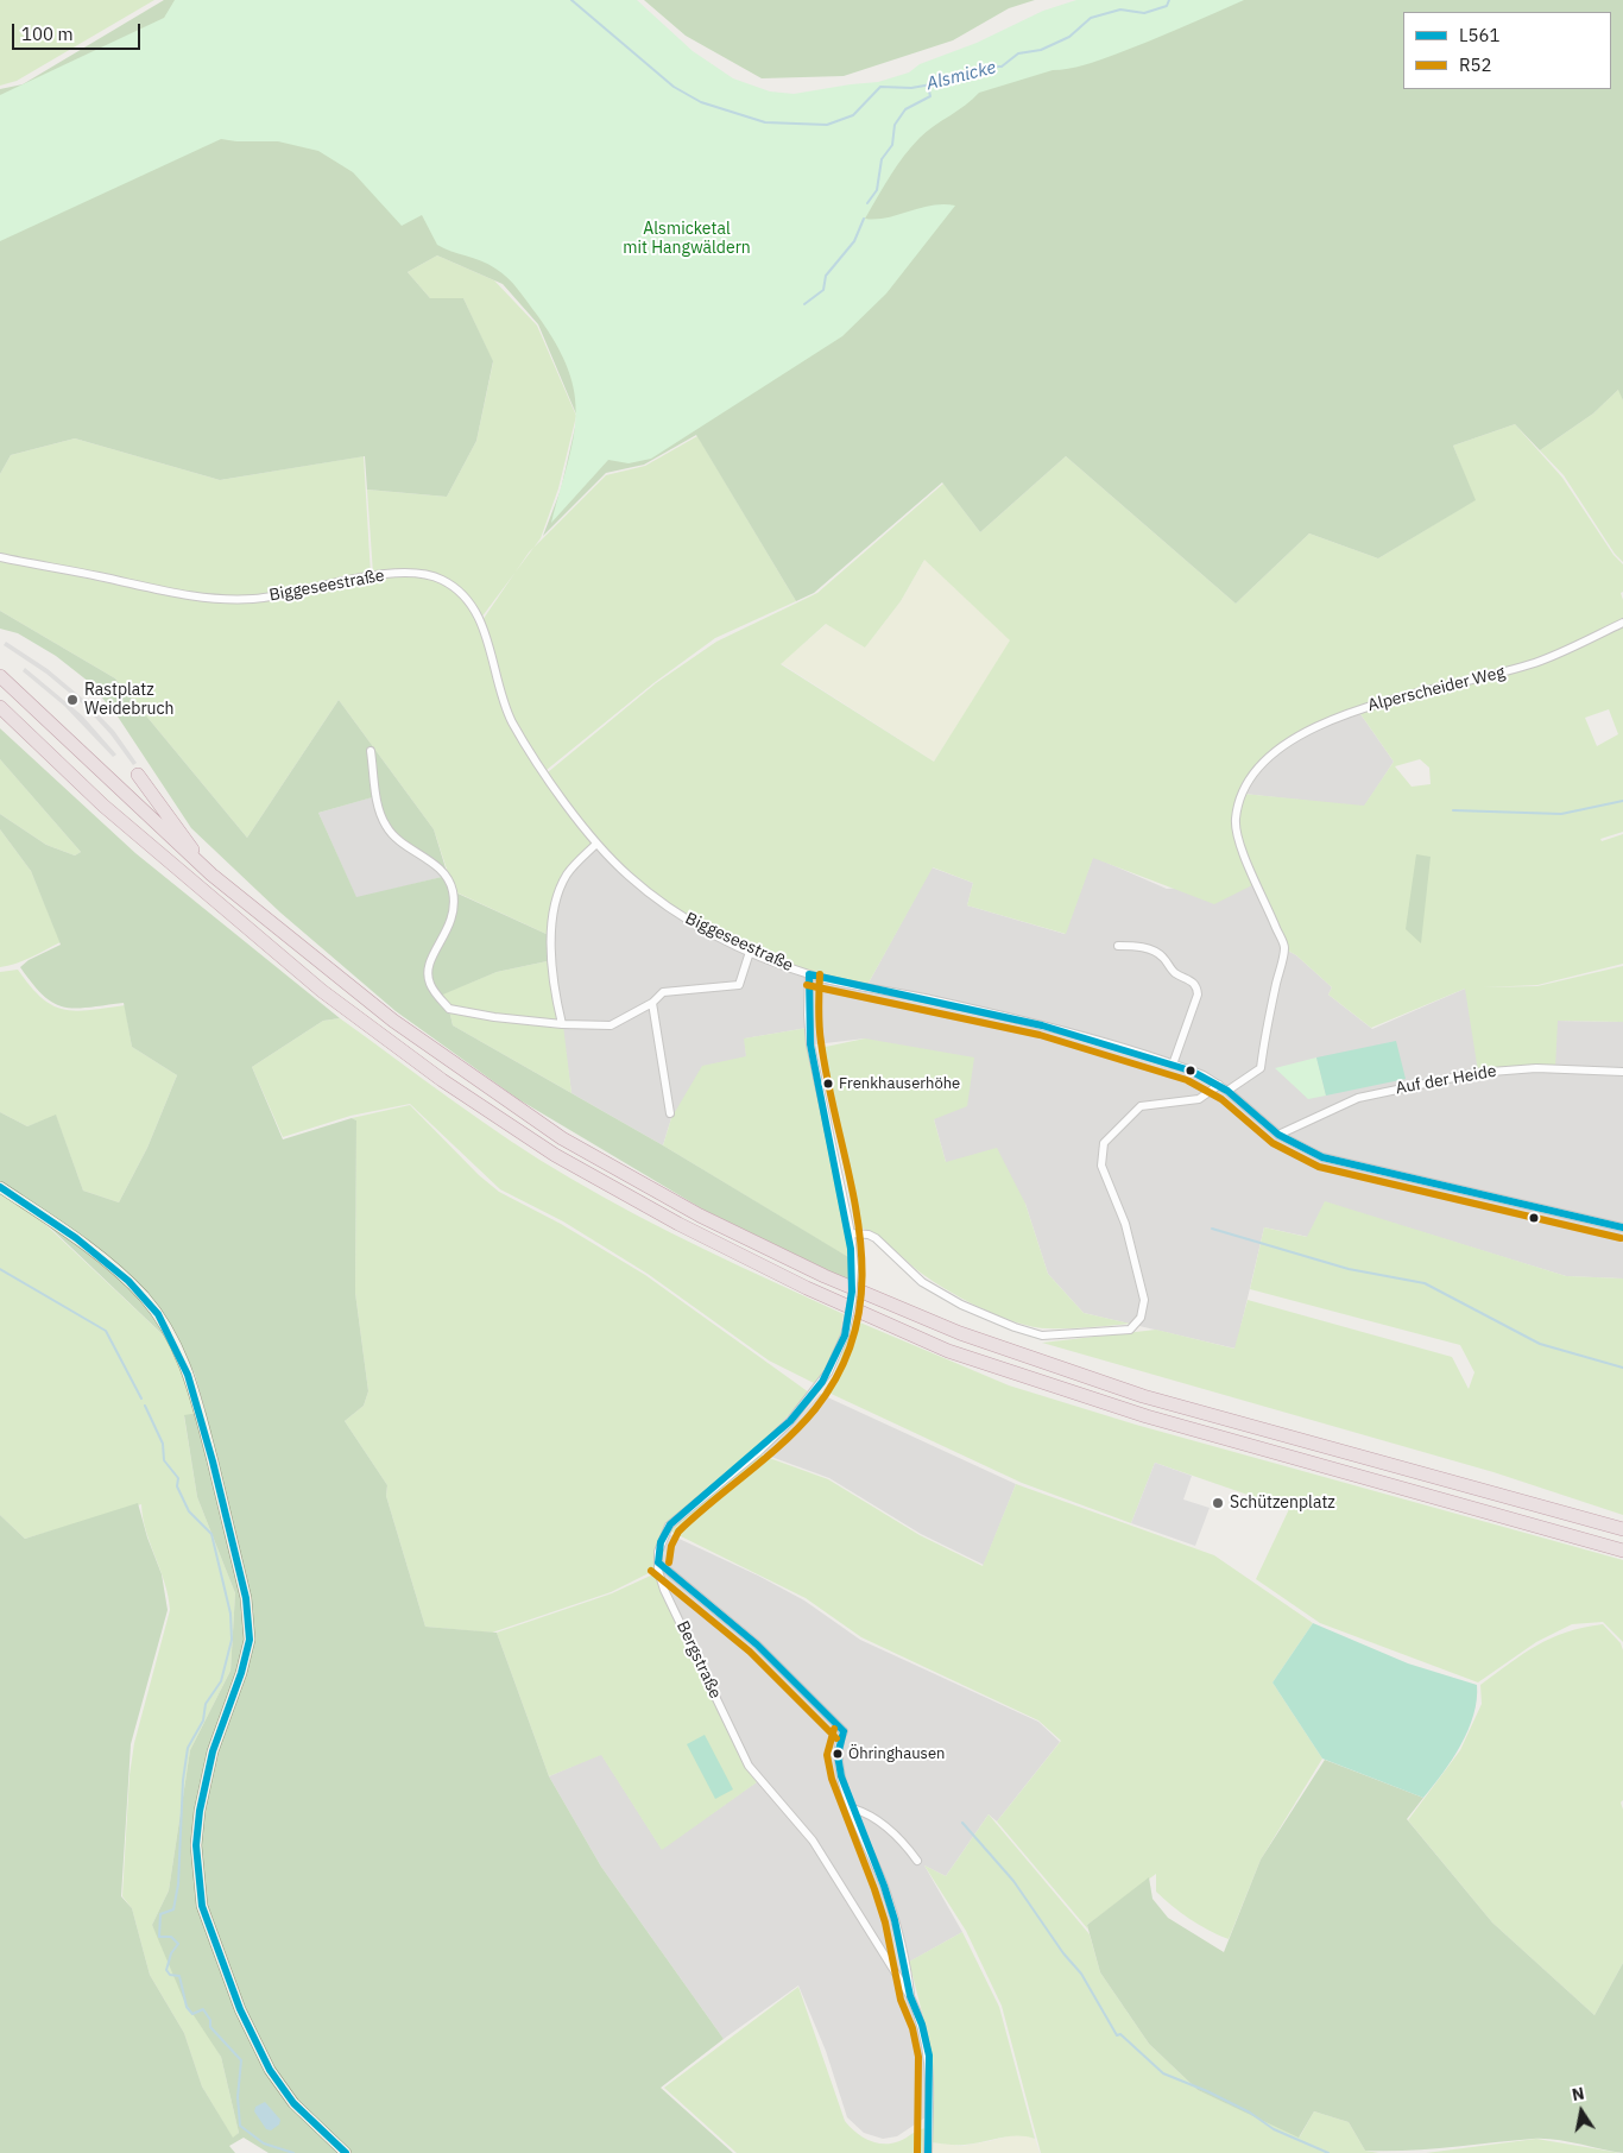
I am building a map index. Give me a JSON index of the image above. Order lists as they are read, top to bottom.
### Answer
{
  "streets": {
    "street": [
      "Biggeseestraße",
      "Alperscheider Weg",
      "Auf der Heide",
      "Bergstraße"
    ]
  },
  "crossings": [
    ["Biggeseestraße", "Alperscheider Weg"],
    ["Biggeseestraße", "Auf der Heide"],
    ["Biggeseestraße", "Bergstraße"]
  ],
  "water": ["Alsmicke"],
  "parks": ["Alsmicketal mit Hangwäldern"],
  "places": [
    "Rastplatz Weidebruch",
    "Frenkhauserhöhe",
    "Schützenplatz",
    "Öhringhausen"
  ],
  "lines": ["transit line L561", "transit line R52"],
  "legend": ["L561", "R52"],
  "scale_bar": "100 m",
  "north": "top"
}
